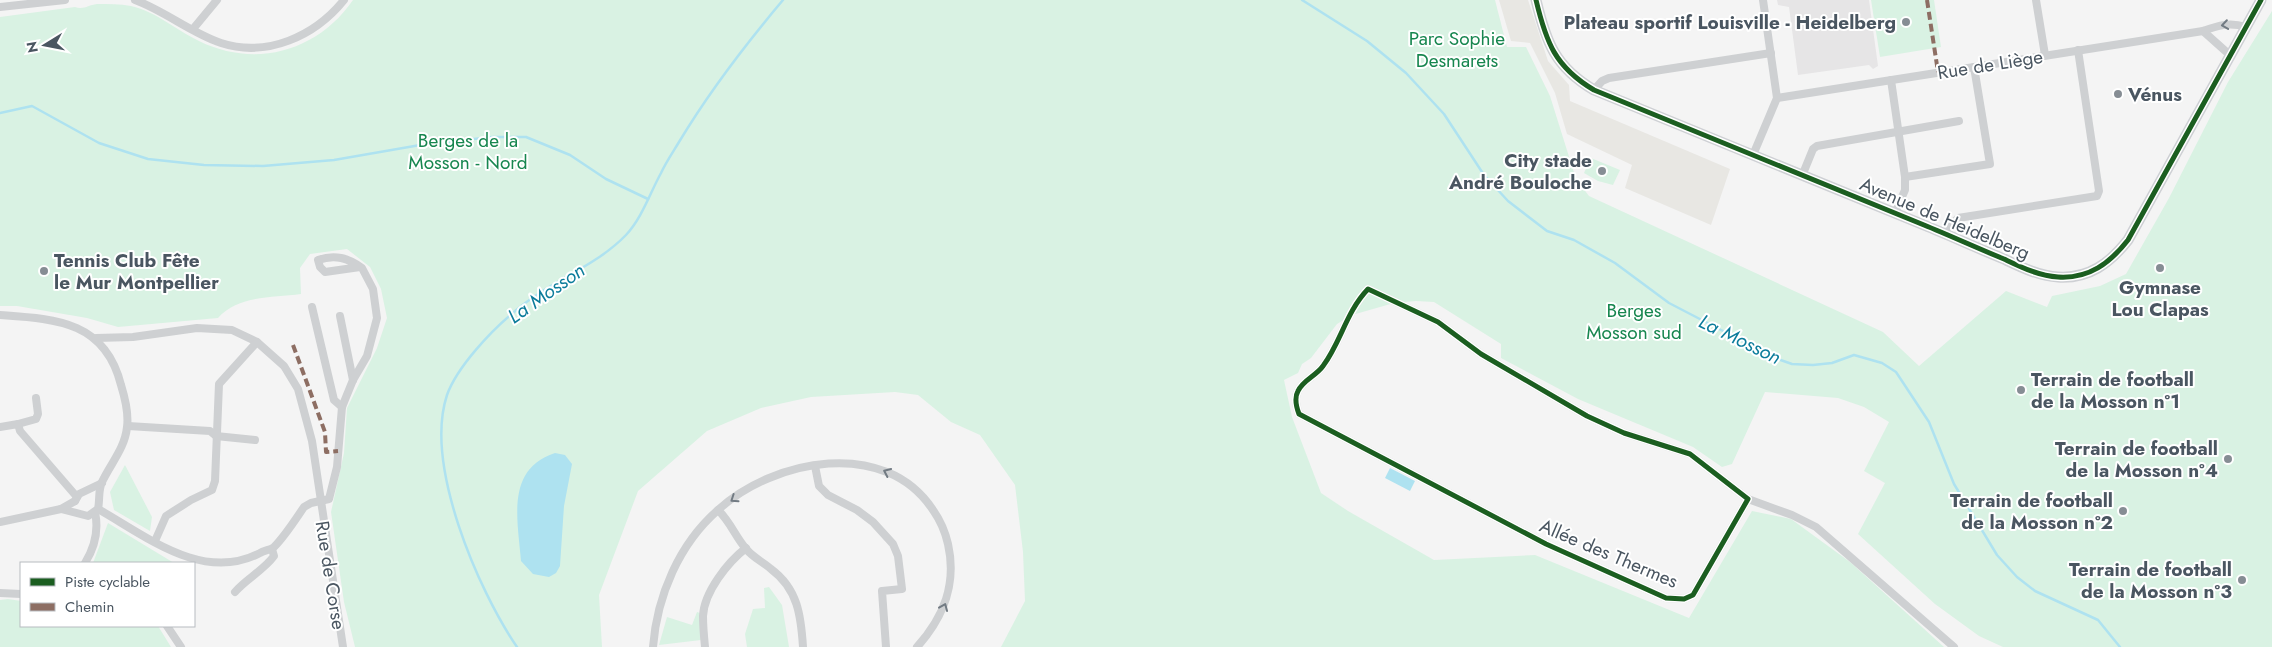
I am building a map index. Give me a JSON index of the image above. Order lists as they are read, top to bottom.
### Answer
{
  "streets": {
    "street": [
      "Rue de Liège",
      "Avenue de Heidelberg",
      "Allée des Thermes",
      "Rue de Corse"
    ]
  },
  "crossings": [
    ["Rue de Liège", "Avenue de Heidelberg"]
  ],
  "water": ["La Mosson"],
  "parks": ["Parc Sophie Desmarets", "Berges de la Mosson - Nord", "Berges Mosson sud"],
  "places": [
    "Plateau sportif Louisville - Heidelberg",
    "Vénus",
    "City stade André Bouloche",
    "Gymnase Lou Clapas",
    "Tennis Club Fête le Mur Montpellier",
    "Terrain de football de la Mosson n°1",
    "Terrain de football de la Mosson n°4",
    "Terrain de football de la Mosson n°2",
    "Terrain de football de la Mosson n°3"
  ],
  "legend": ["Piste cyclable", "Chemin"],
  "north": "left"
}
